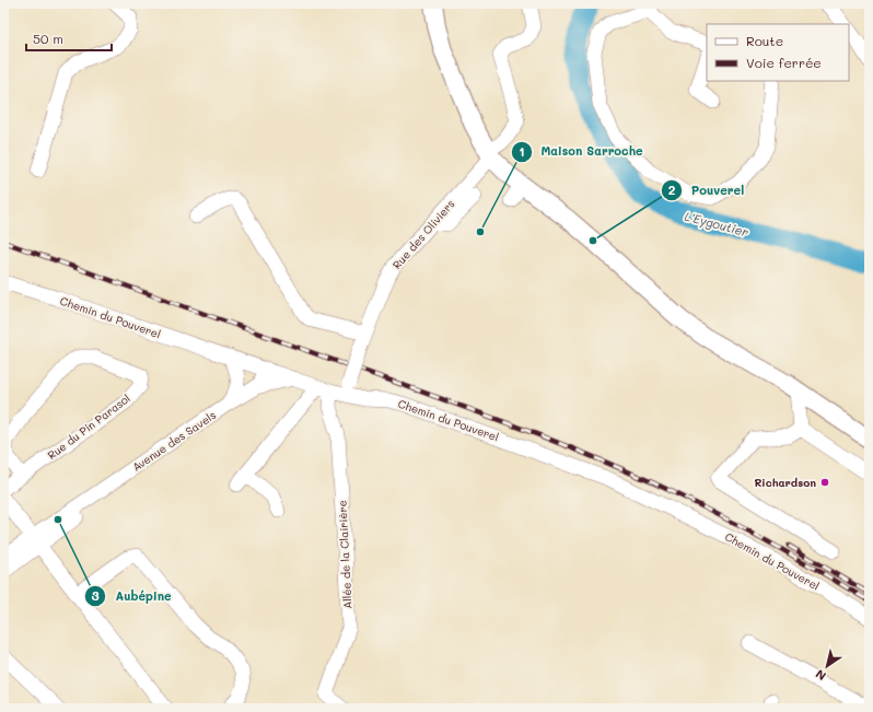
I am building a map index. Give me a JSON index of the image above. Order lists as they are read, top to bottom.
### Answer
{
  "streets": {
    "street": [
      "Rue des Oliviers",
      "Chemin du Pouverel",
      "Rue du Pin Parasol",
      "Avenue des Savels",
      "Allée de la Clairière"
    ]
  },
  "crossings": [
    ["Rue des Oliviers", "Chemin du Pouverel"],
    ["Rue des Oliviers", "Allée de la Clairière"],
    ["Chemin du Pouverel", "Avenue des Savels"],
    ["Chemin du Pouverel", "Allée de la Clairière"]
  ],
  "water": ["L'Eygoutier"],
  "places": [
    "Maison Sarroche",
    "Pouverel",
    "Richardson",
    "Aubépine"
  ],
  "legend": ["Route", "Voie ferrée"],
  "scale_bar": "50 m",
  "north": "bottom left"
}
